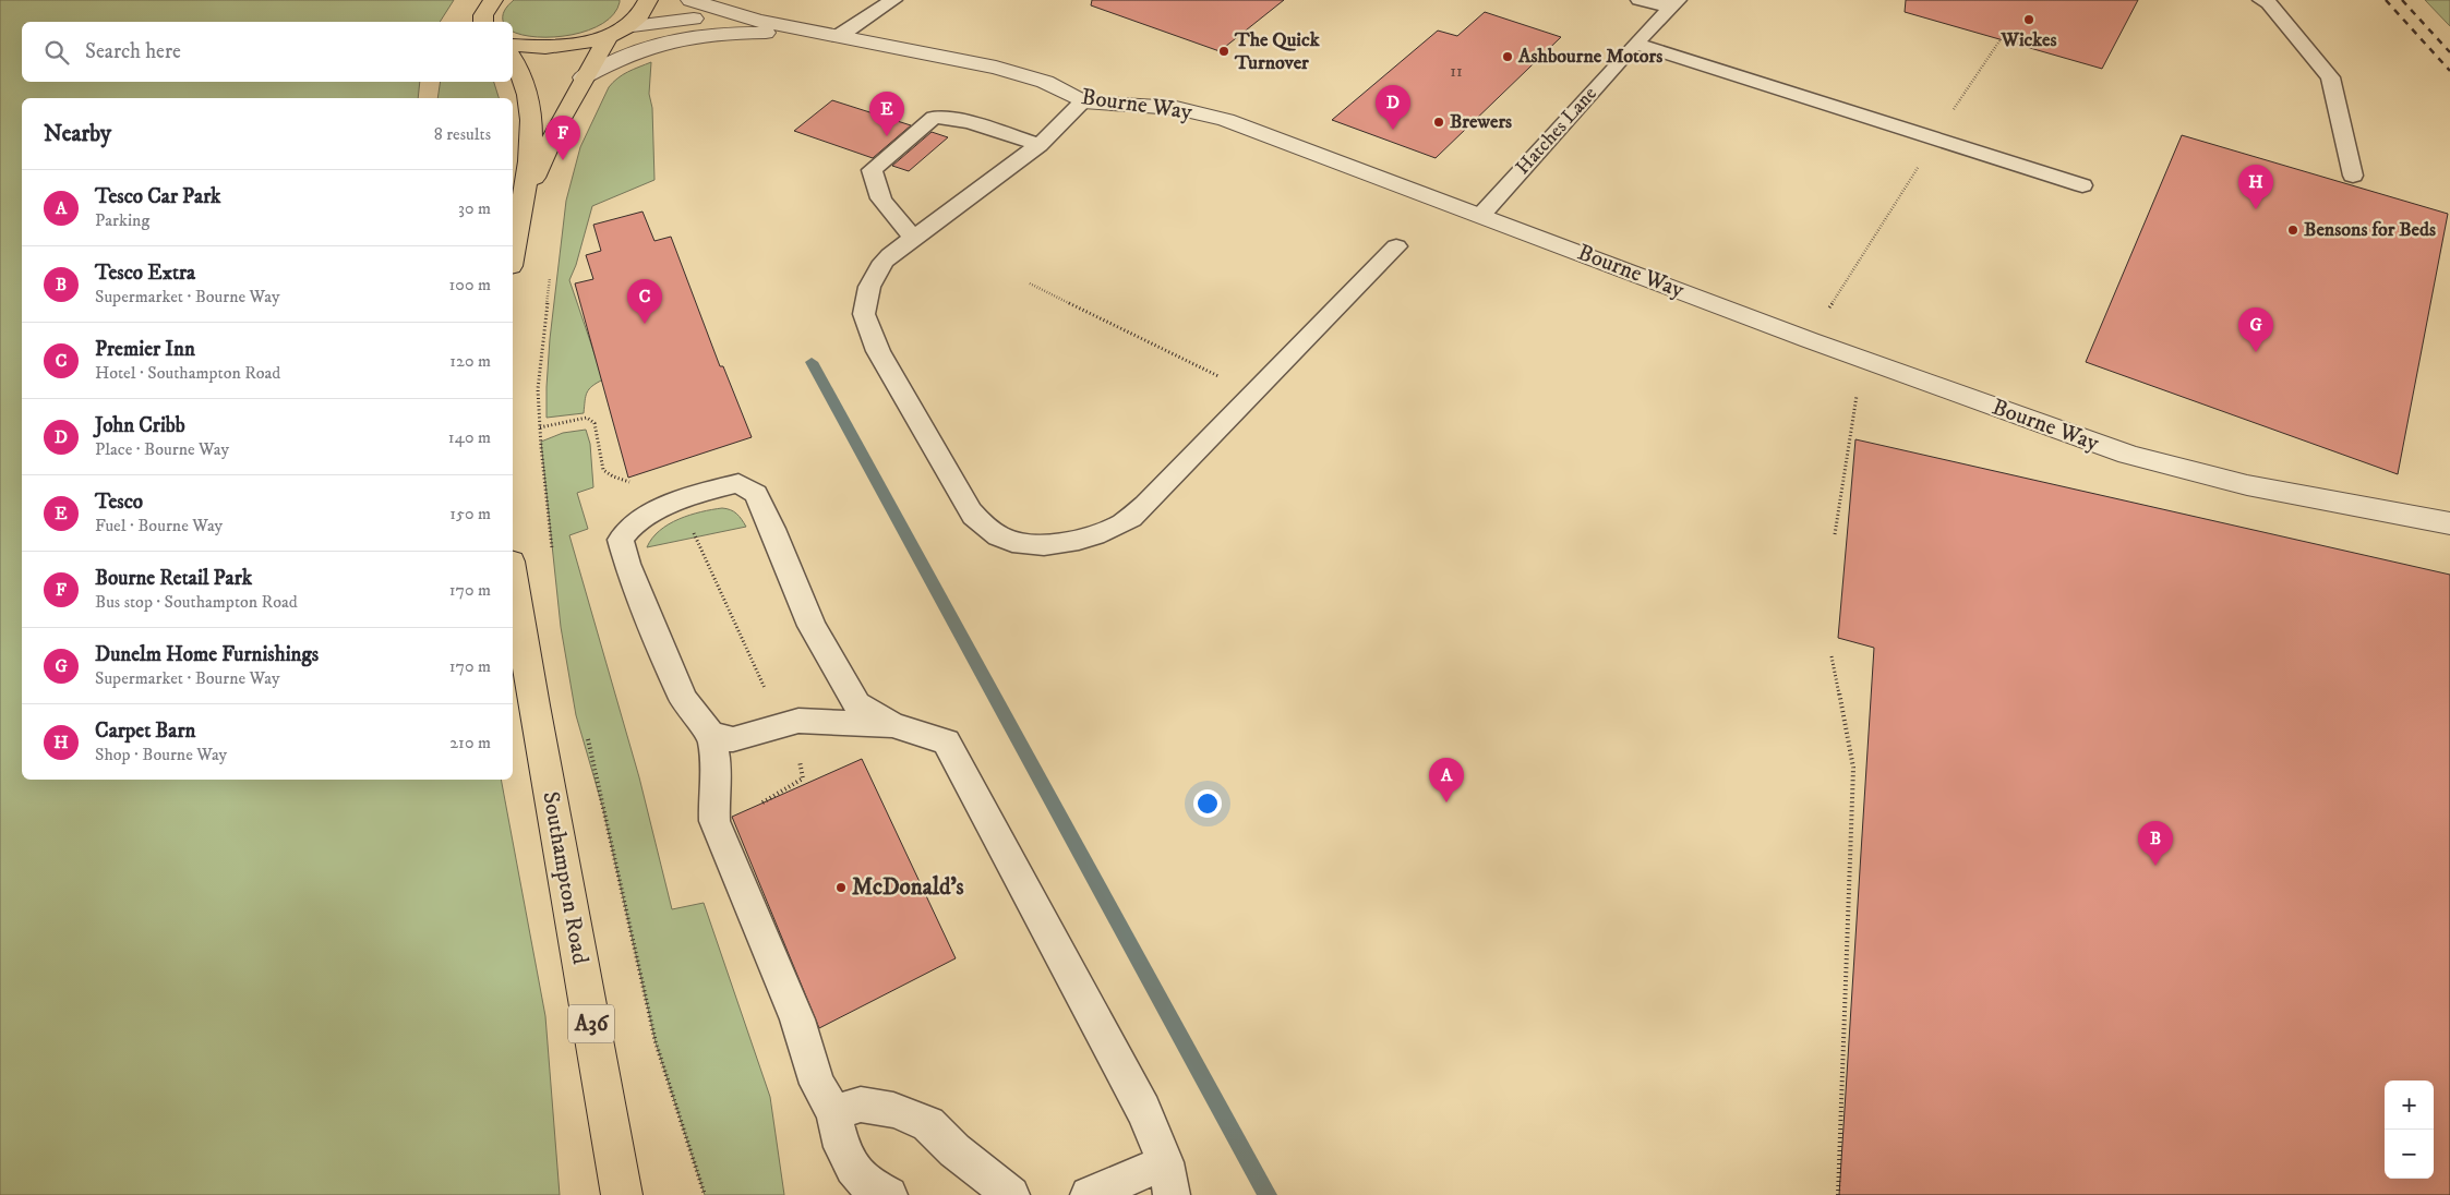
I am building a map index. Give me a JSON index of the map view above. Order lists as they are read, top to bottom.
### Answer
{
  "streets": {
    "highway": ["Southampton Road", "A36"],
    "street": ["Bourne Way"],
    "lane": ["Hatches Lane"]
  },
  "crossings": [
    ["Bourne Way", "Hatches Lane"]
  ],
  "places": [
    "Wickes",
    "The Quick Turnover",
    "Ashbourne Motors",
    "Brewers",
    "Bensons for Beds",
    "McDonald's"
  ],
  "house_numbers": ["11"],
  "page": {
    "search": "Search here",
    "pins": [
      "D",
      "E",
      "F",
      "H",
      "C",
      "G",
      "A",
      "B"
    ],
    "heading": ["Nearby", "8 results"],
    "list": [
      {
        "mark": "A",
        "name": "Tesco Car Park",
        "note": "Parking",
        "value": "30 m"
      },
      {
        "mark": "B",
        "name": "Tesco Extra",
        "note": "Supermarket · Bourne Way",
        "value": "100 m"
      },
      {
        "mark": "C",
        "name": "Premier Inn",
        "note": "Hotel · Southampton Road",
        "value": "120 m"
      },
      {
        "mark": "D",
        "name": "John Cribb",
        "note": "Place · Bourne Way",
        "value": "140 m"
      },
      {
        "mark": "E",
        "name": "Tesco",
        "note": "Fuel · Bourne Way",
        "value": "150 m"
      },
      {
        "mark": "F",
        "name": "Bourne Retail Park",
        "note": "Bus stop · Southampton Road",
        "value": "170 m"
      },
      {
        "mark": "G",
        "name": "Dunelm Home Furnishings",
        "note": "Supermarket · Bourne Way",
        "value": "170 m"
      },
      {
        "mark": "H",
        "name": "Carpet Barn",
        "note": "Shop · Bourne Way",
        "value": "210 m"
      }
    ],
    "map_buttons": ["+", "−"]
  }
}
